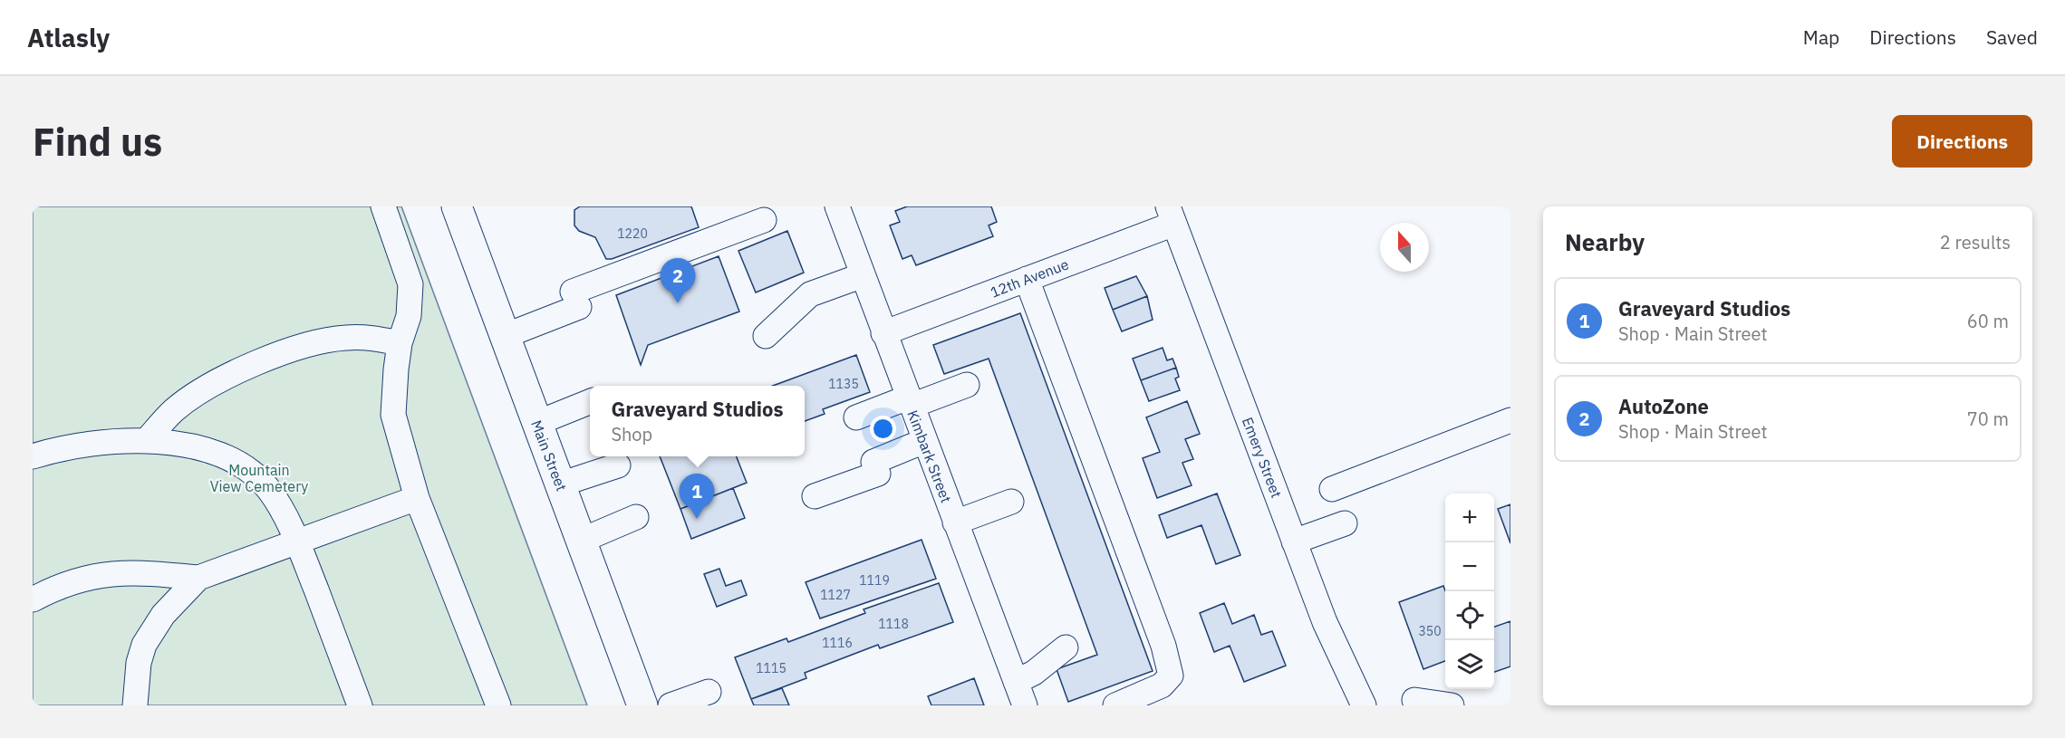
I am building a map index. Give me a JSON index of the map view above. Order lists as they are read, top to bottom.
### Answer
{
  "streets": {
    "highway": ["Main Street"],
    "street": ["12th Avenue", "Kimbark Street", "Emery Street"]
  },
  "crossings": [
    ["12th Avenue", "Kimbark Street"],
    ["12th Avenue", "Emery Street"]
  ],
  "parks": ["Mountain View Cemetery"],
  "house_numbers": [
    "1220",
    "1135",
    "1119",
    "1127",
    "1118",
    "350",
    "1116",
    "1115"
  ],
  "north": "top",
  "page": {
    "header": "Atlasly",
    "nav": ["Map", "Directions", "Saved"],
    "buttons": "Directions",
    "title": "Find us",
    "heading": ["Nearby", "2 results"],
    "pins": ["2", "1"],
    "list": [
      {
        "mark": "1",
        "name": "Graveyard Studios",
        "note": "Shop · Main Street",
        "value": "60 m"
      },
      {
        "mark": "2",
        "name": "AutoZone",
        "note": "Shop · Main Street",
        "value": "70 m"
      }
    ],
    "popup": ["Graveyard Studios", "Shop"],
    "map_buttons": ["+", "−"]
  }
}
